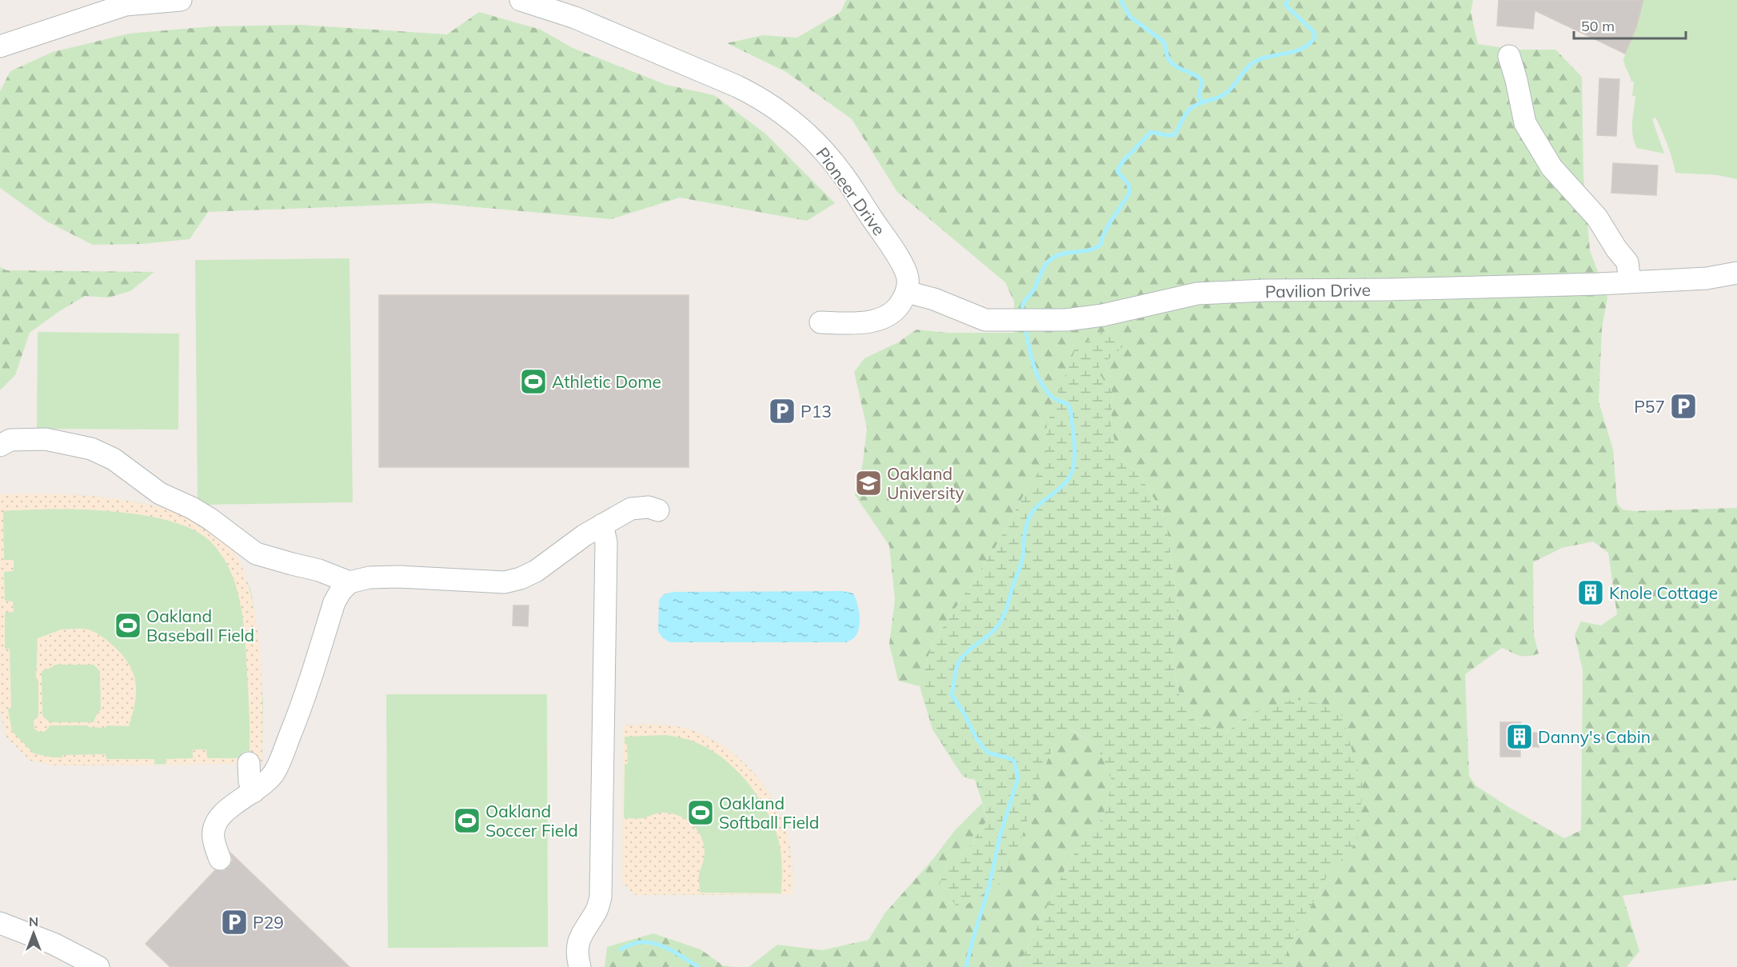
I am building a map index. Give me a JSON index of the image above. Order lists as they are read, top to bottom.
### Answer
{
  "streets": {
    "street": ["Pioneer Drive", "Pavilion Drive"]
  },
  "crossings": [
    ["Pioneer Drive", "Pavilion Drive"]
  ],
  "places": {
    "sports": [
      "Athletic Dome",
      "Oakland Baseball Field",
      "Oakland Softball Field",
      "Oakland Soccer Field"
    ],
    "parking": ["P57", "P13", "P29"],
    "school or university": ["Oakland University"],
    "building": ["Knole Cottage", "Danny's Cabin"]
  },
  "scale_bar": "50 m",
  "north": "top"
}
